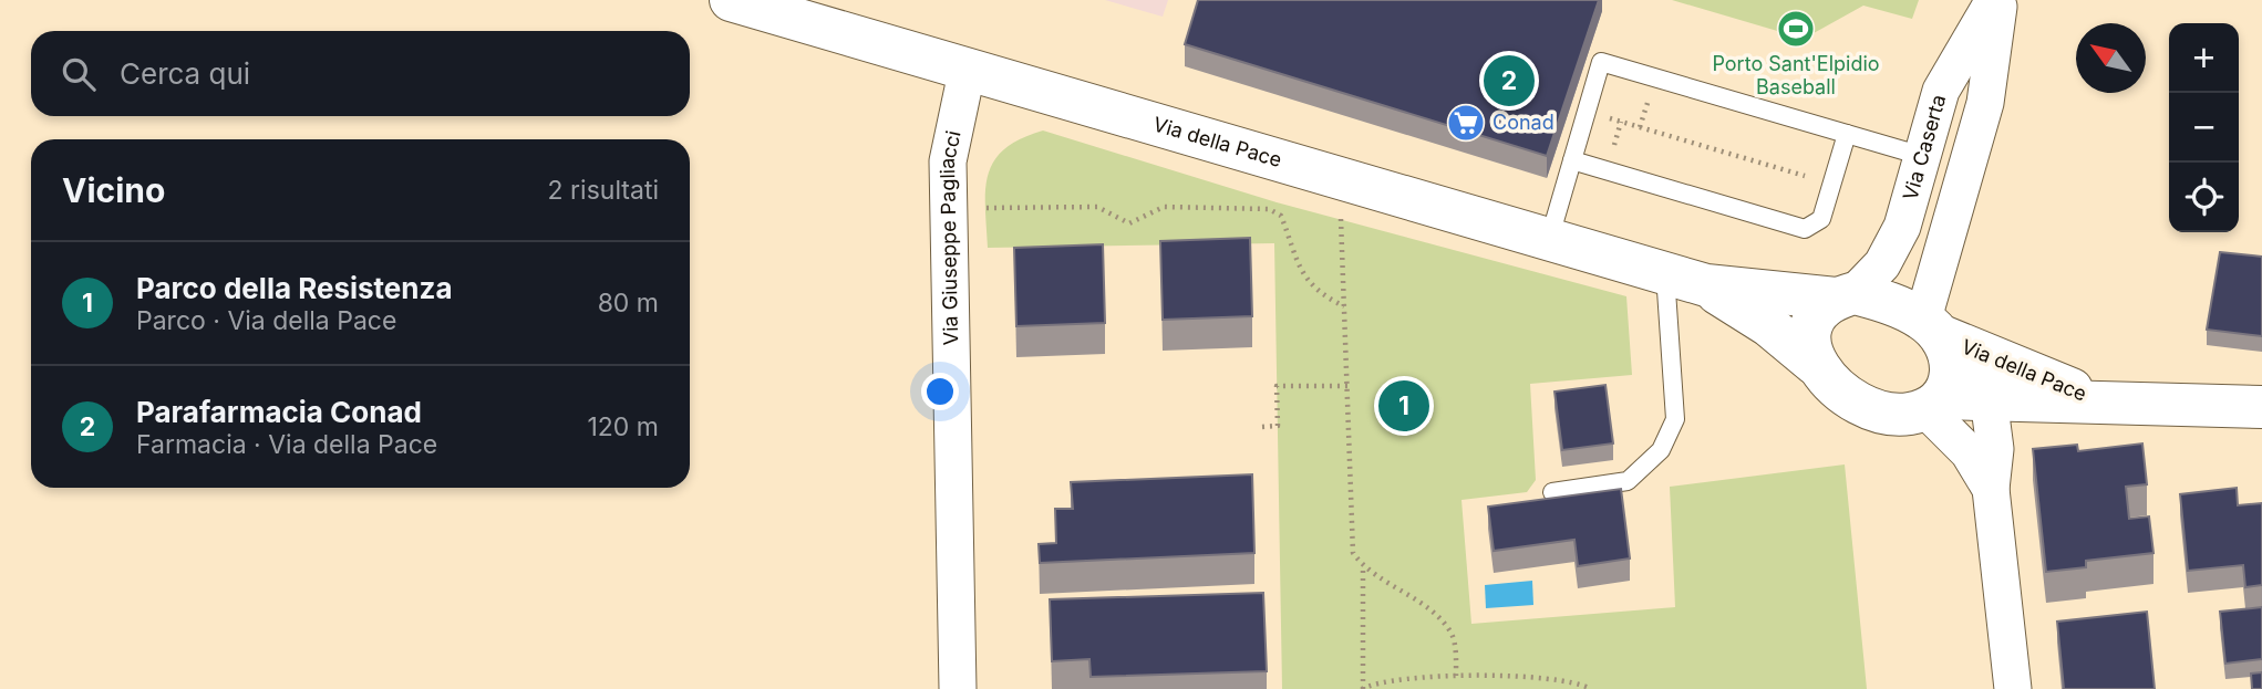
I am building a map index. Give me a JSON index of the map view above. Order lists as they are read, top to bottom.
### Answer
{
  "streets": {
    "street": ["Via della Pace", "Via Caserta", "Via Giuseppe Pagliacci"]
  },
  "crossings": [
    ["Via della Pace", "Via Caserta"],
    ["Via della Pace", "Via Giuseppe Pagliacci"]
  ],
  "places": {
    "sports": ["Porto Sant'Elpidio Baseball"],
    "supermarket": ["Conad"]
  },
  "north": "top left",
  "page": {
    "map_buttons": ["+", "−"],
    "search": "Cerca qui",
    "pins": ["2", "1"],
    "heading": ["Vicino", "2 risultati"],
    "list": [
      {
        "mark": "1",
        "name": "Parco della Resistenza",
        "note": "Parco · Via della Pace",
        "value": "80 m"
      },
      {
        "mark": "2",
        "name": "Parafarmacia Conad",
        "note": "Farmacia · Via della Pace",
        "value": "120 m"
      }
    ]
  }
}
